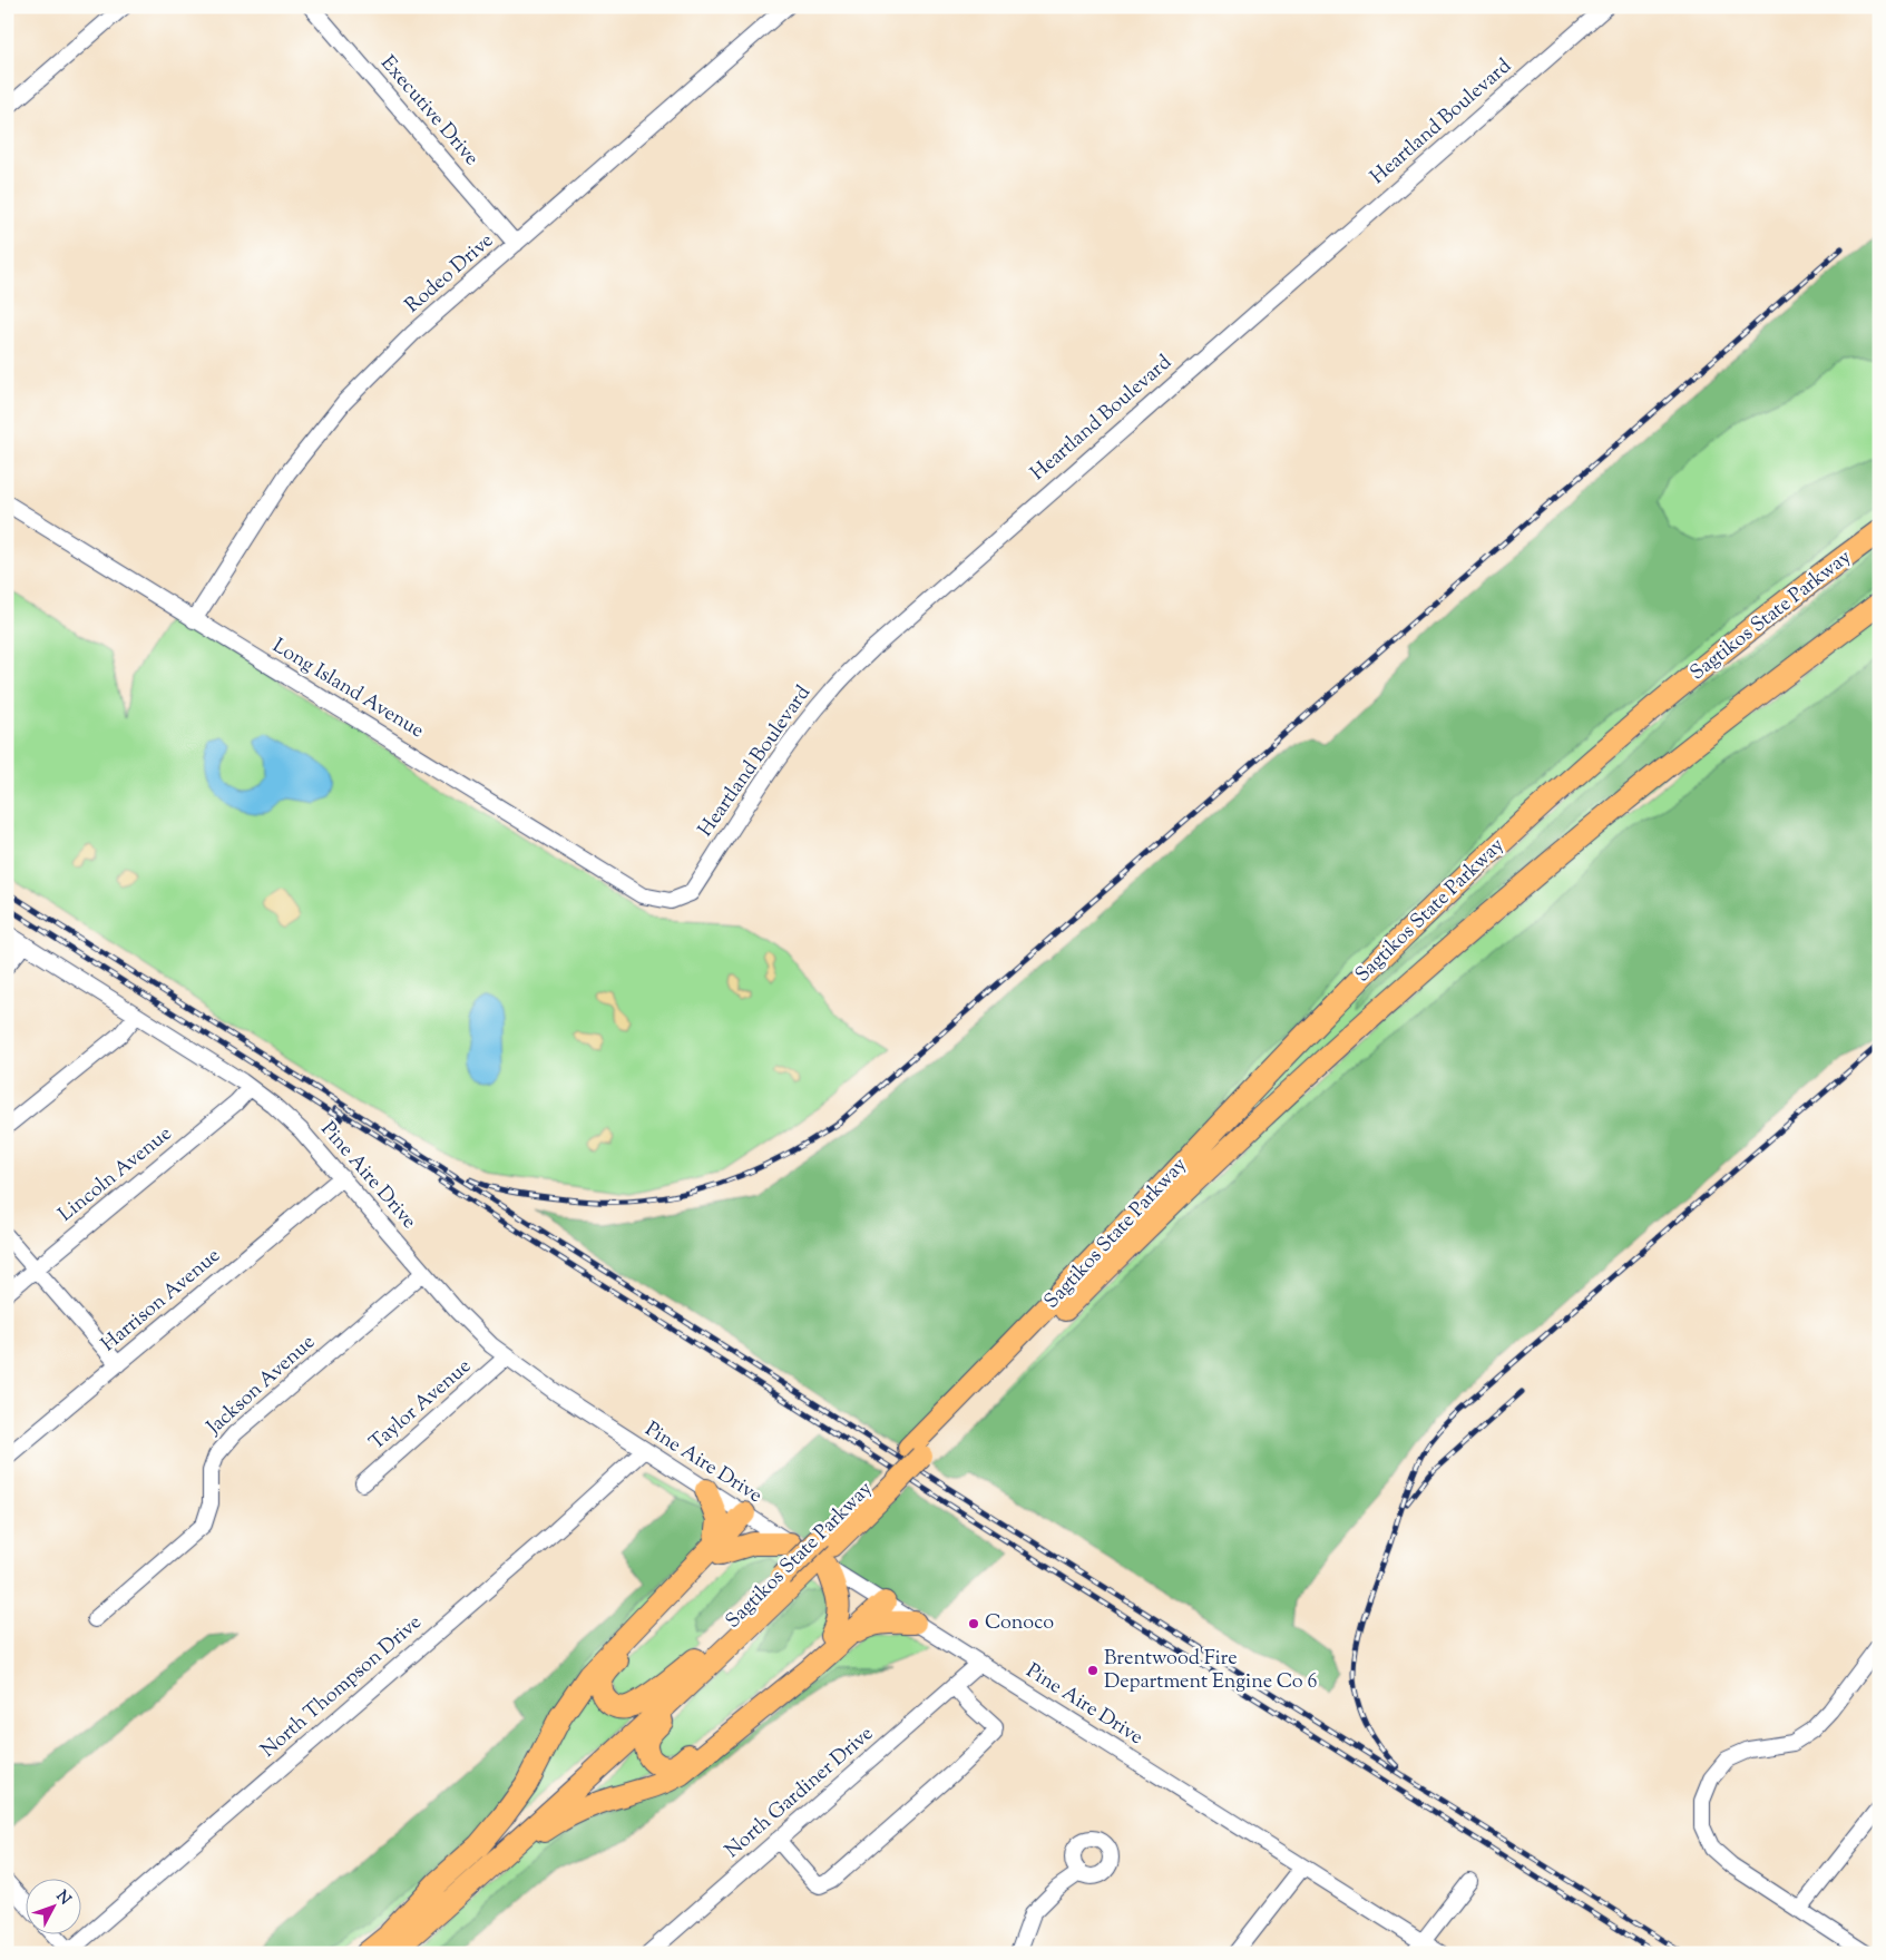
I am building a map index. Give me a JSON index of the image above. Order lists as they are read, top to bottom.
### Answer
{
  "streets": {
    "highway": ["Sagtikos State Parkway"],
    "street": [
      "Executive Drive",
      "Heartland Boulevard",
      "Rodeo Drive",
      "Long Island Avenue",
      "Lincoln Avenue",
      "Pine Aire Drive",
      "Harrison Avenue",
      "Jackson Avenue",
      "Taylor Avenue",
      "North Thompson Drive",
      "North Gardiner Drive"
    ]
  },
  "crossings": [
    ["Executive Drive", "Rodeo Drive"],
    ["Heartland Boulevard", "Long Island Avenue"],
    ["Rodeo Drive", "Long Island Avenue"],
    ["Sagtikos State Parkway", "Pine Aire Drive"],
    ["Lincoln Avenue", "Pine Aire Drive"],
    ["Pine Aire Drive", "Harrison Avenue"],
    ["Pine Aire Drive", "Jackson Avenue"],
    ["Pine Aire Drive", "Taylor Avenue"],
    ["Pine Aire Drive", "North Thompson Drive"],
    ["Pine Aire Drive", "North Gardiner Drive"]
  ],
  "places": ["Conoco", "Brentwood Fire Department Engine Co 6"],
  "north": "top right"
}
